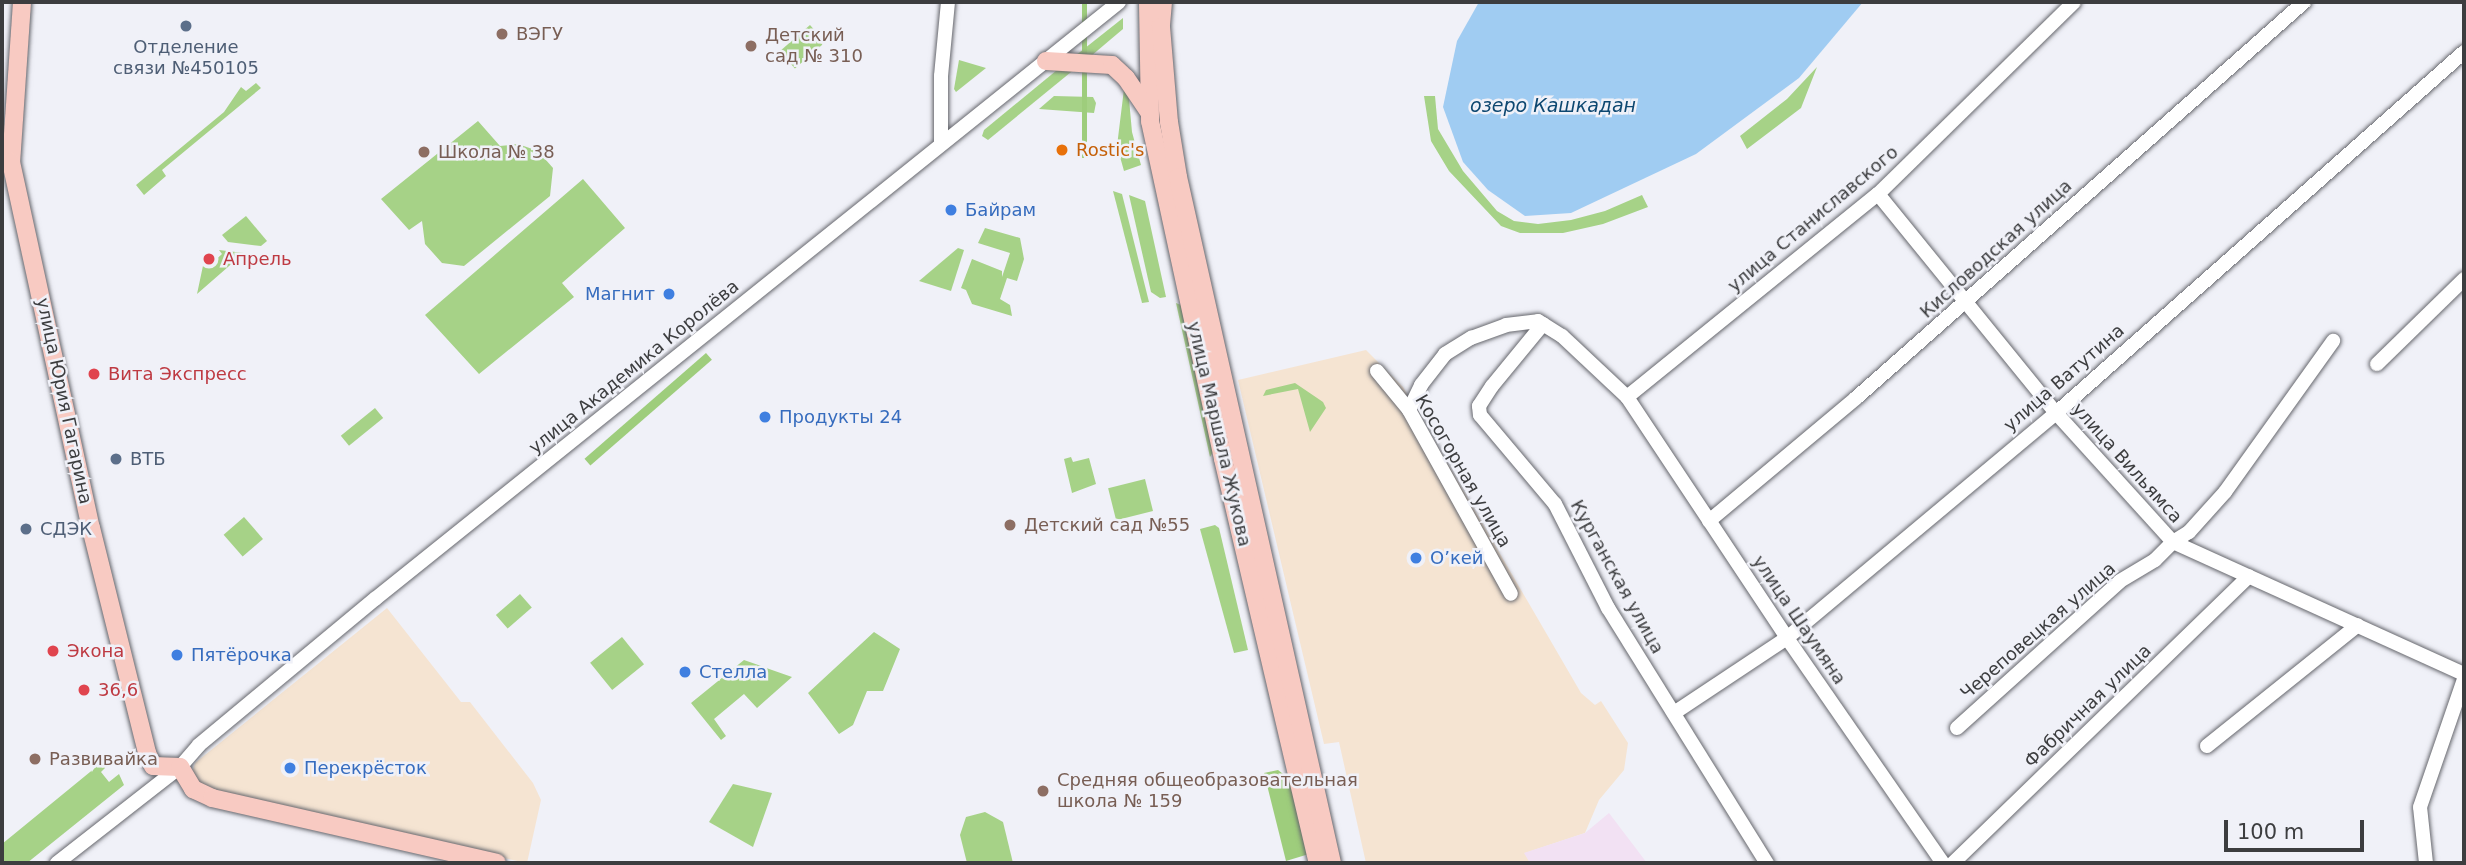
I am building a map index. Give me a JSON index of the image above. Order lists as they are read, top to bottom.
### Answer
{
  "streets": {
    "main road": ["улица Юрия Гагарина", "улица Маршала Жукова"],
    "street": [
      "улица Станиславского",
      "Кисловодская улица",
      "улица Академика Королёва",
      "улица Ватутина",
      "улица Вильямса",
      "Косогорная улица",
      "Курганская улица",
      "улица Шаумяна",
      "Череповецкая улица",
      "Фабричная улица"
    ]
  },
  "crossings": [
    ["улица Станиславского", "улица Вильямса"],
    ["улица Станиславского", "улица Шаумяна"],
    ["Кисловодская улица", "улица Вильямса"],
    ["Кисловодская улица", "улица Шаумяна"],
    ["улица Академика Королёва", "улица Юрия Гагарина"],
    ["улица Ватутина", "улица Вильямса"],
    ["улица Ватутина", "Курганская улица"],
    ["улица Ватутина", "улица Шаумяна"],
    ["улица Вильямса", "Череповецкая улица"],
    ["улица Вильямса", "Фабричная улица"],
    ["Курганская улица", "улица Шаумяна"]
  ],
  "water": ["озеро Кашкадан"],
  "places": [
    "Отделение связи №450105",
    "ВЭГУ",
    "Детский сад № 310",
    "Rostic's",
    "Школа № 38",
    "Байрам",
    "Апрель",
    "Магнит",
    "Вита Экспресс",
    "Продукты 24",
    "ВТБ",
    "Детский сад №55",
    "СДЭК",
    "О’кей",
    "Экона",
    "Пятёрочка",
    "Стелла",
    "36,6",
    "Развивайка",
    "Перекрёсток",
    "Средняя общеобразовательная школа № 159"
  ],
  "scale_bar": "100 m"
}
